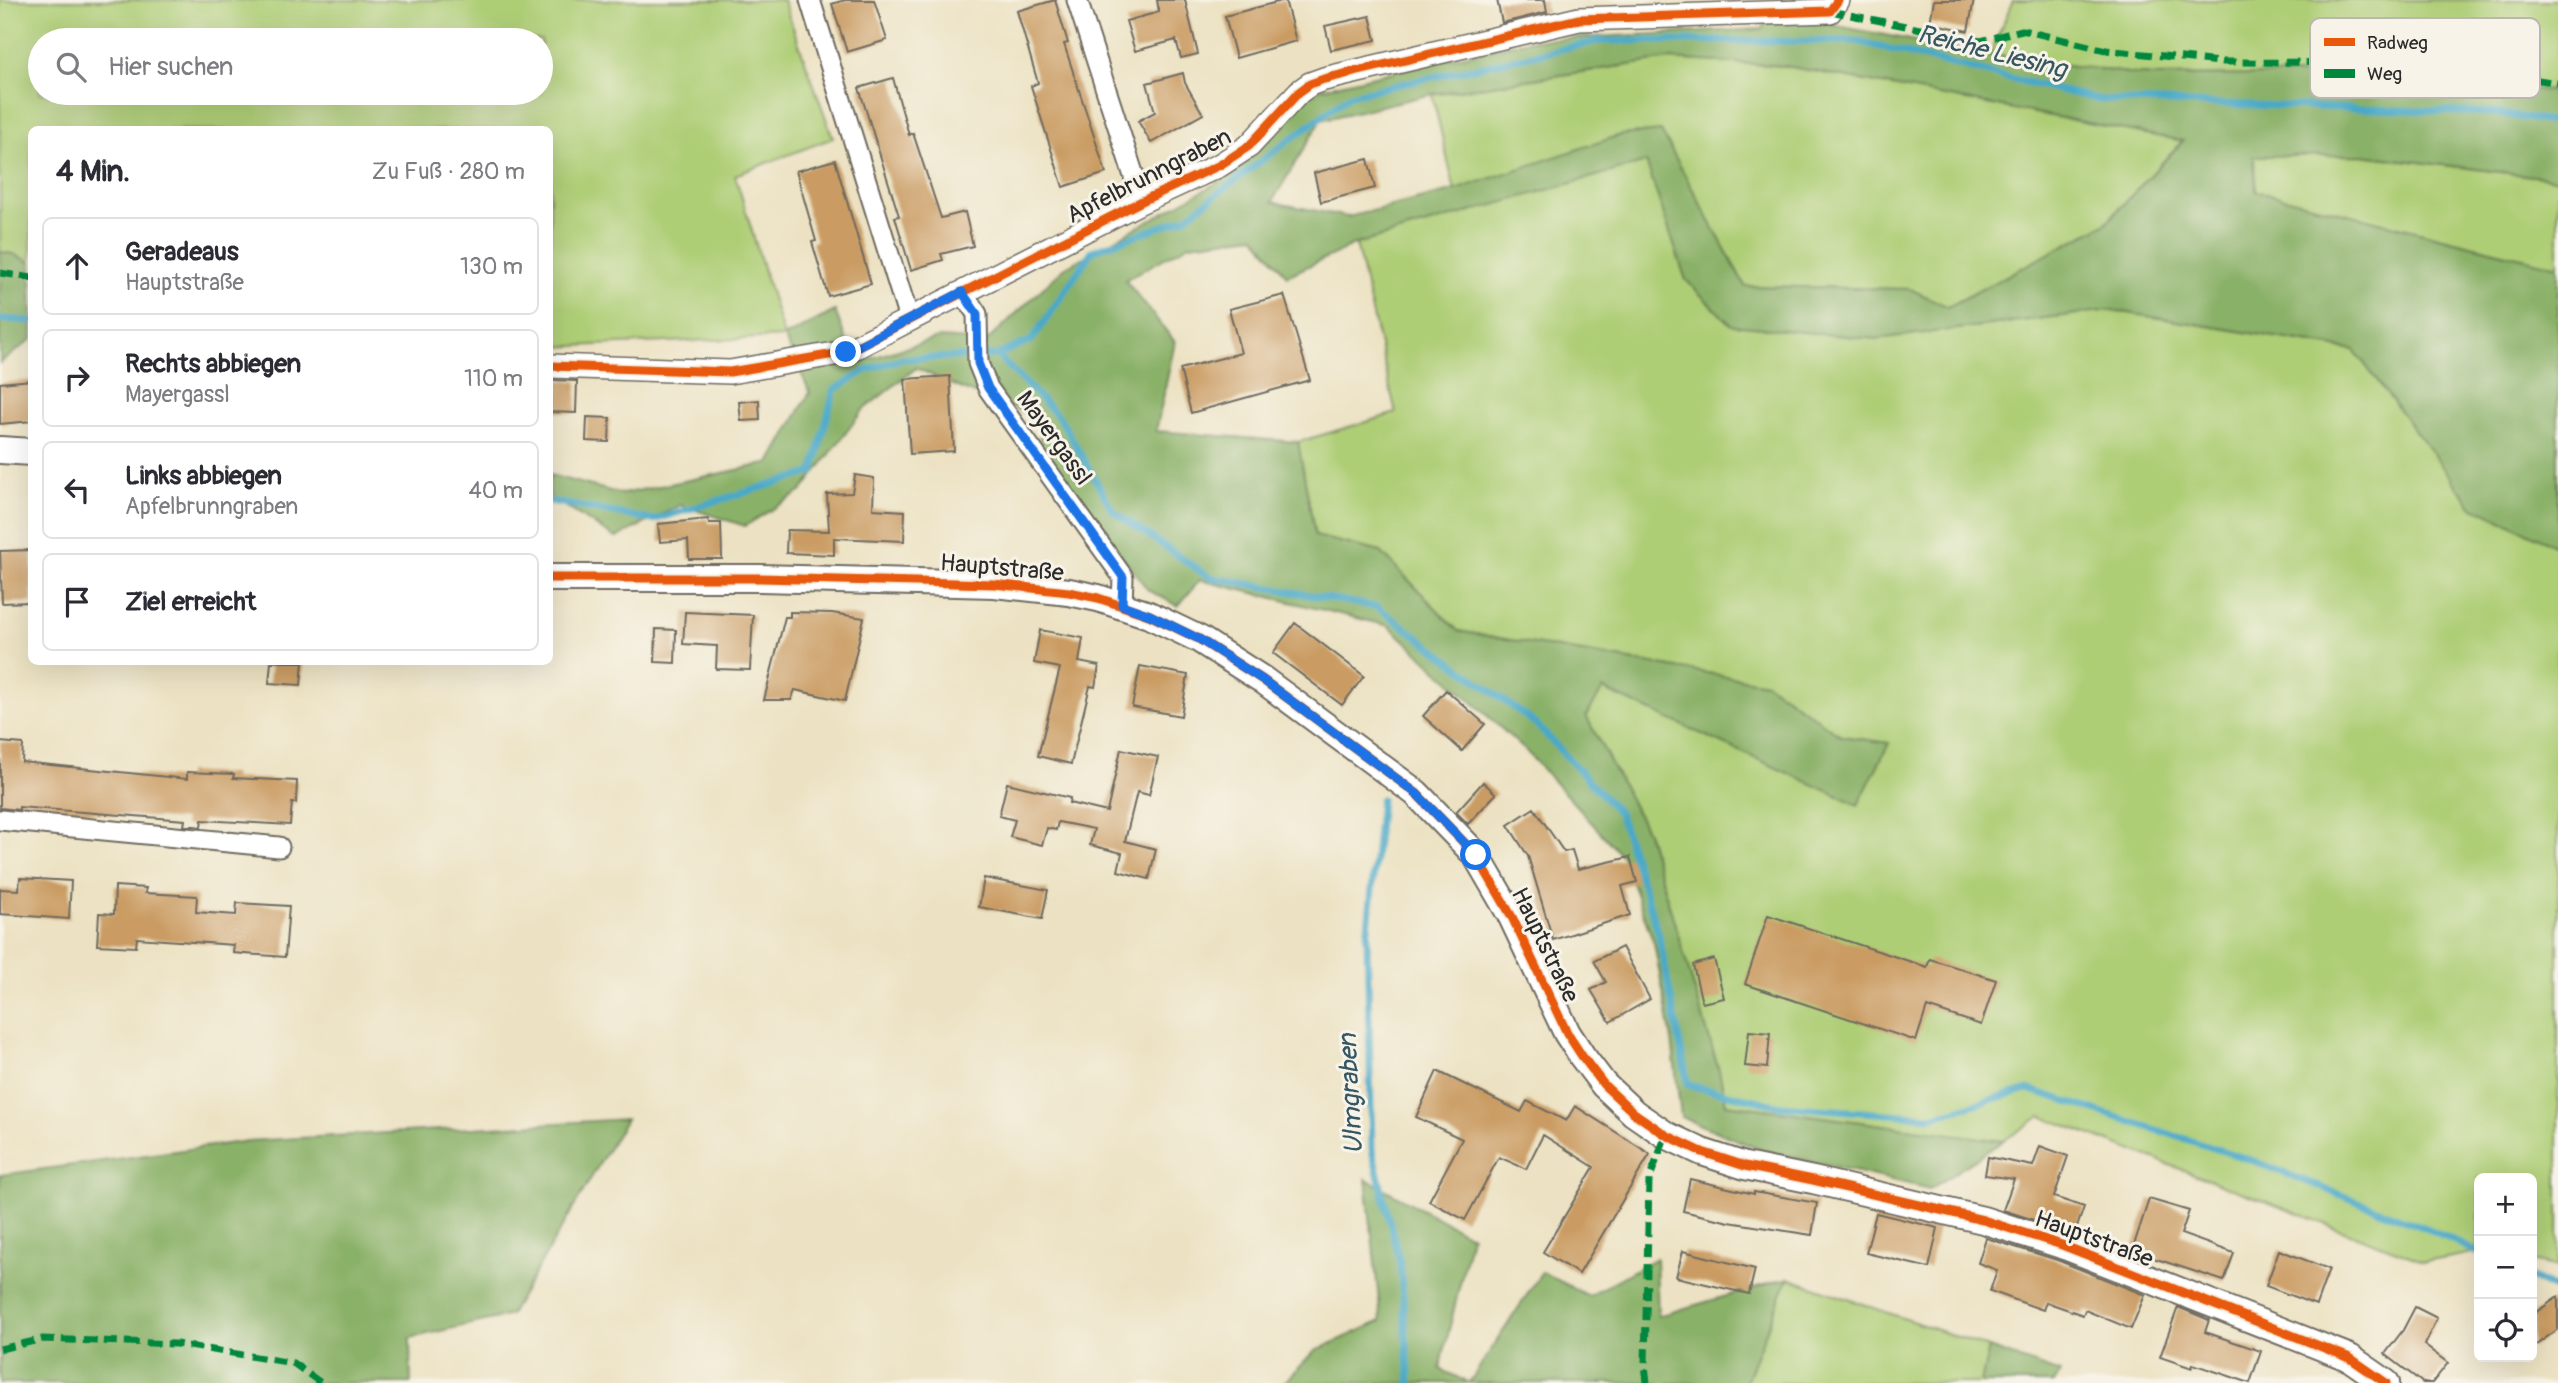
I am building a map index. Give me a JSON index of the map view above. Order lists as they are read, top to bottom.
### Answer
{
  "streets": {
    "main road": ["Hauptstraße"],
    "street": ["Apfelbrunngraben", "Mayergassl"]
  },
  "crossings": [
    ["Apfelbrunngraben", "Mayergassl"],
    ["Mayergassl", "Hauptstraße"]
  ],
  "water": ["Reiche Liesing", "Ulmgraben"],
  "legend": ["Radweg", "Weg"],
  "page": {
    "search": "Hier suchen",
    "heading": ["4 Min.", "Zu Fuß · 280 m"],
    "list": [
      ["Geradeaus", "Hauptstraße", "130 m"],
      ["Rechts abbiegen", "Mayergassl", "110 m"],
      ["Links abbiegen", "Apfelbrunngraben", "40 m"],
      "Ziel erreicht"
    ],
    "map_buttons": ["+", "−"]
  }
}
